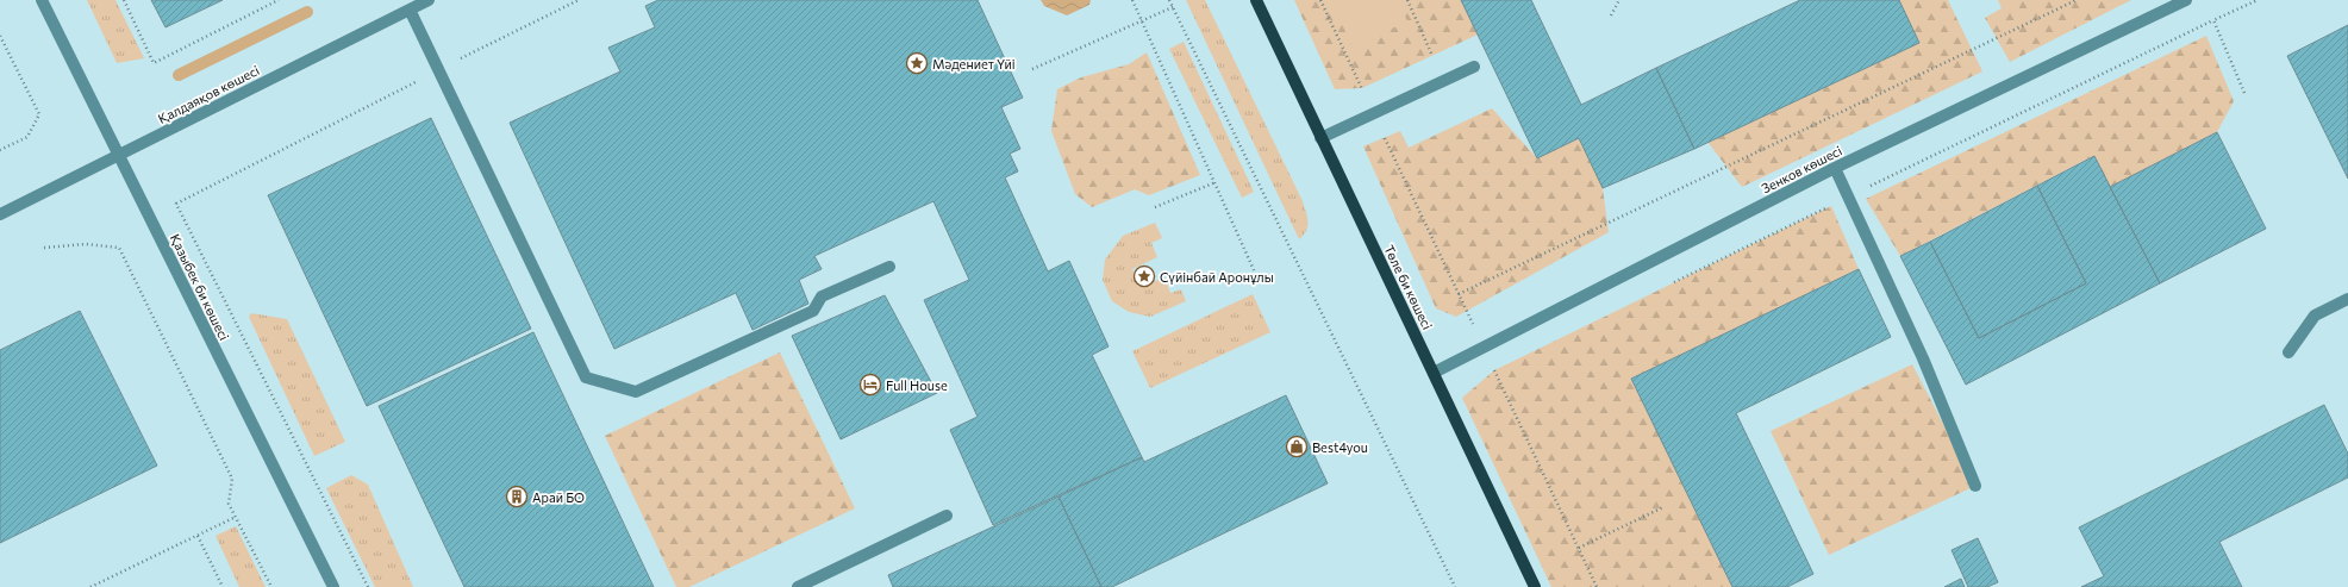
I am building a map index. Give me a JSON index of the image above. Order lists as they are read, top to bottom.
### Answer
{
  "streets": {
    "main road": ["Төле би көшесі"],
    "street": ["Қалдаяқов көшесі", "Зенков көшесі", "Қазыбек би көшесі"]
  },
  "crossings": [
    ["Қалдаяқов көшесі", "Қазыбек би көшесі"],
    ["Зенков көшесі", "Төле би көшесі"]
  ],
  "places": {
    "place": ["Мәдениет Үйі", "Сүйінбай Аронұлы"],
    "hotel": ["Full House"],
    "shop": ["Best4you"],
    "building": ["Арай БО"]
  }
}
